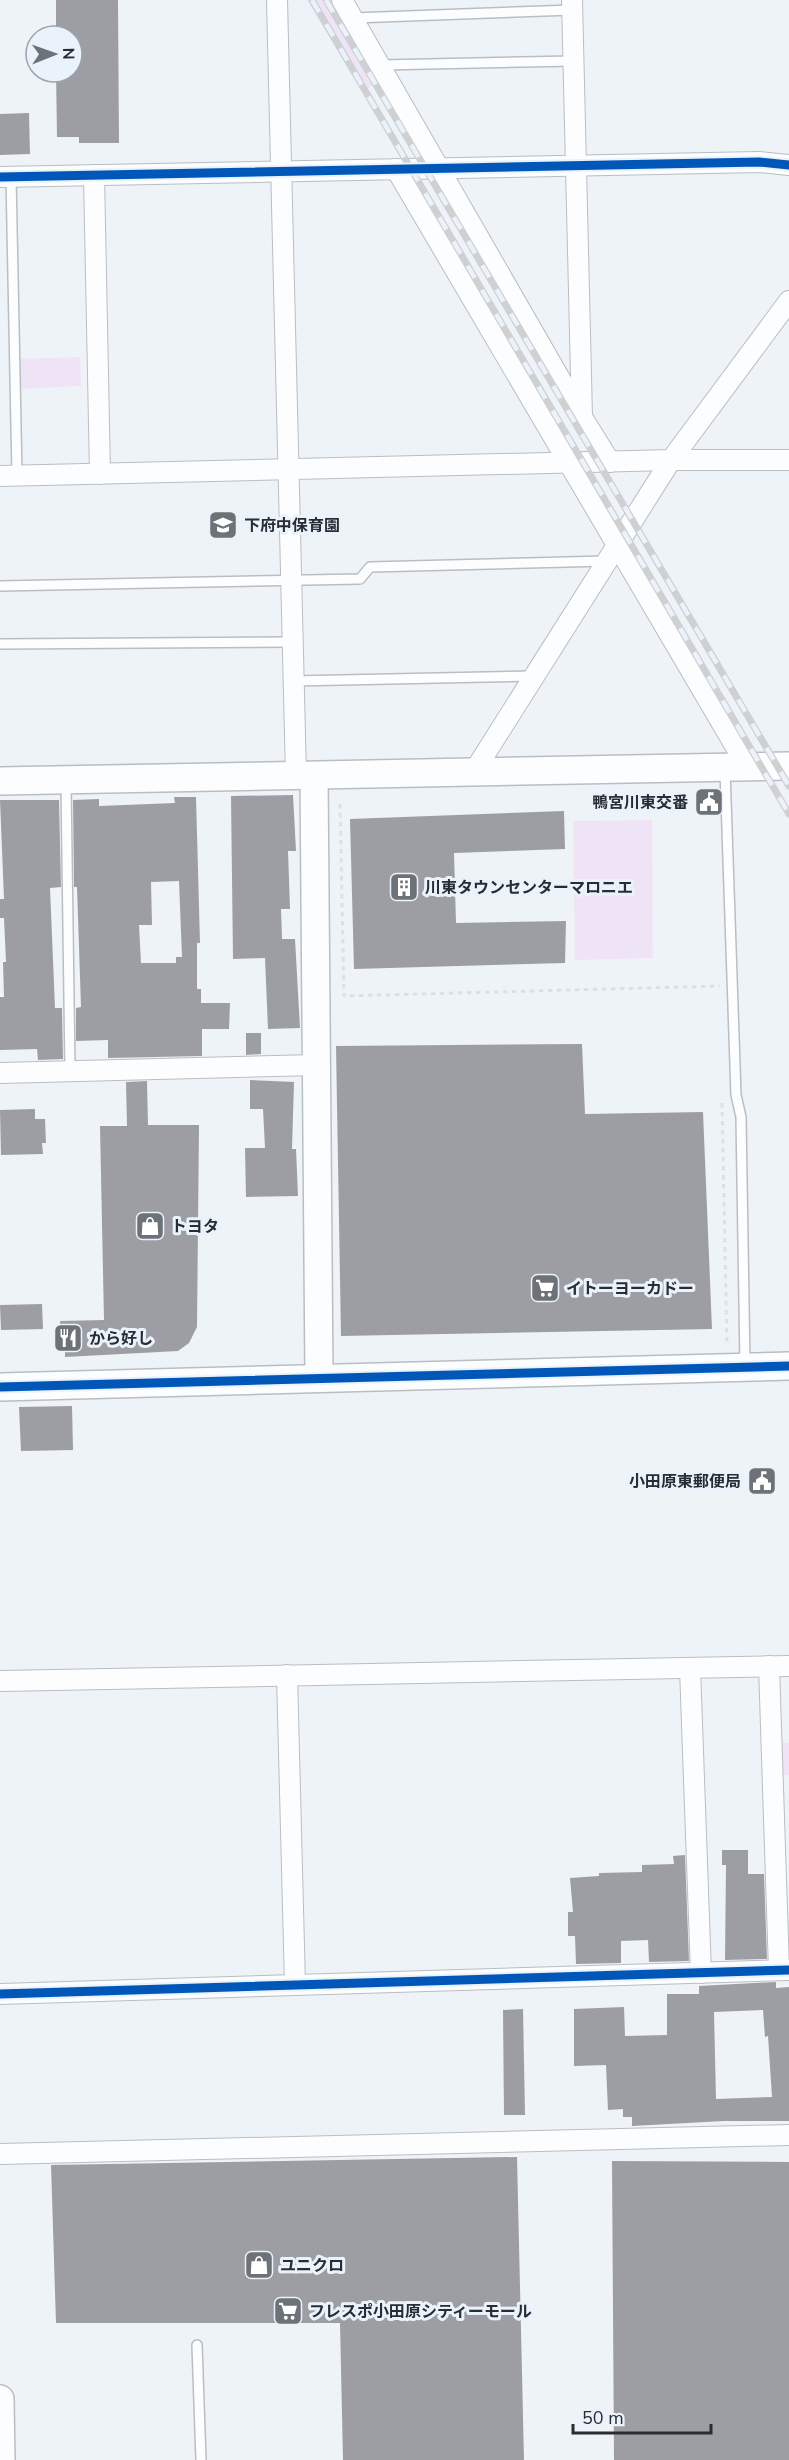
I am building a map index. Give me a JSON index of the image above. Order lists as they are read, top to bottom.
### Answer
{
  "places": {
    "school or university": ["下府中保育園"],
    "public building": ["鴨宮川東交番", "小田原東郵便局"],
    "building": ["川東タウンセンターマロニエ"],
    "shop": ["トヨタ", "ユニクロ"],
    "supermarket": ["イトーヨーカドー", "フレスポ小田原シティーモール"],
    "restaurant": ["から好し"]
  },
  "scale_bar": "50 m",
  "north": "right"
}
